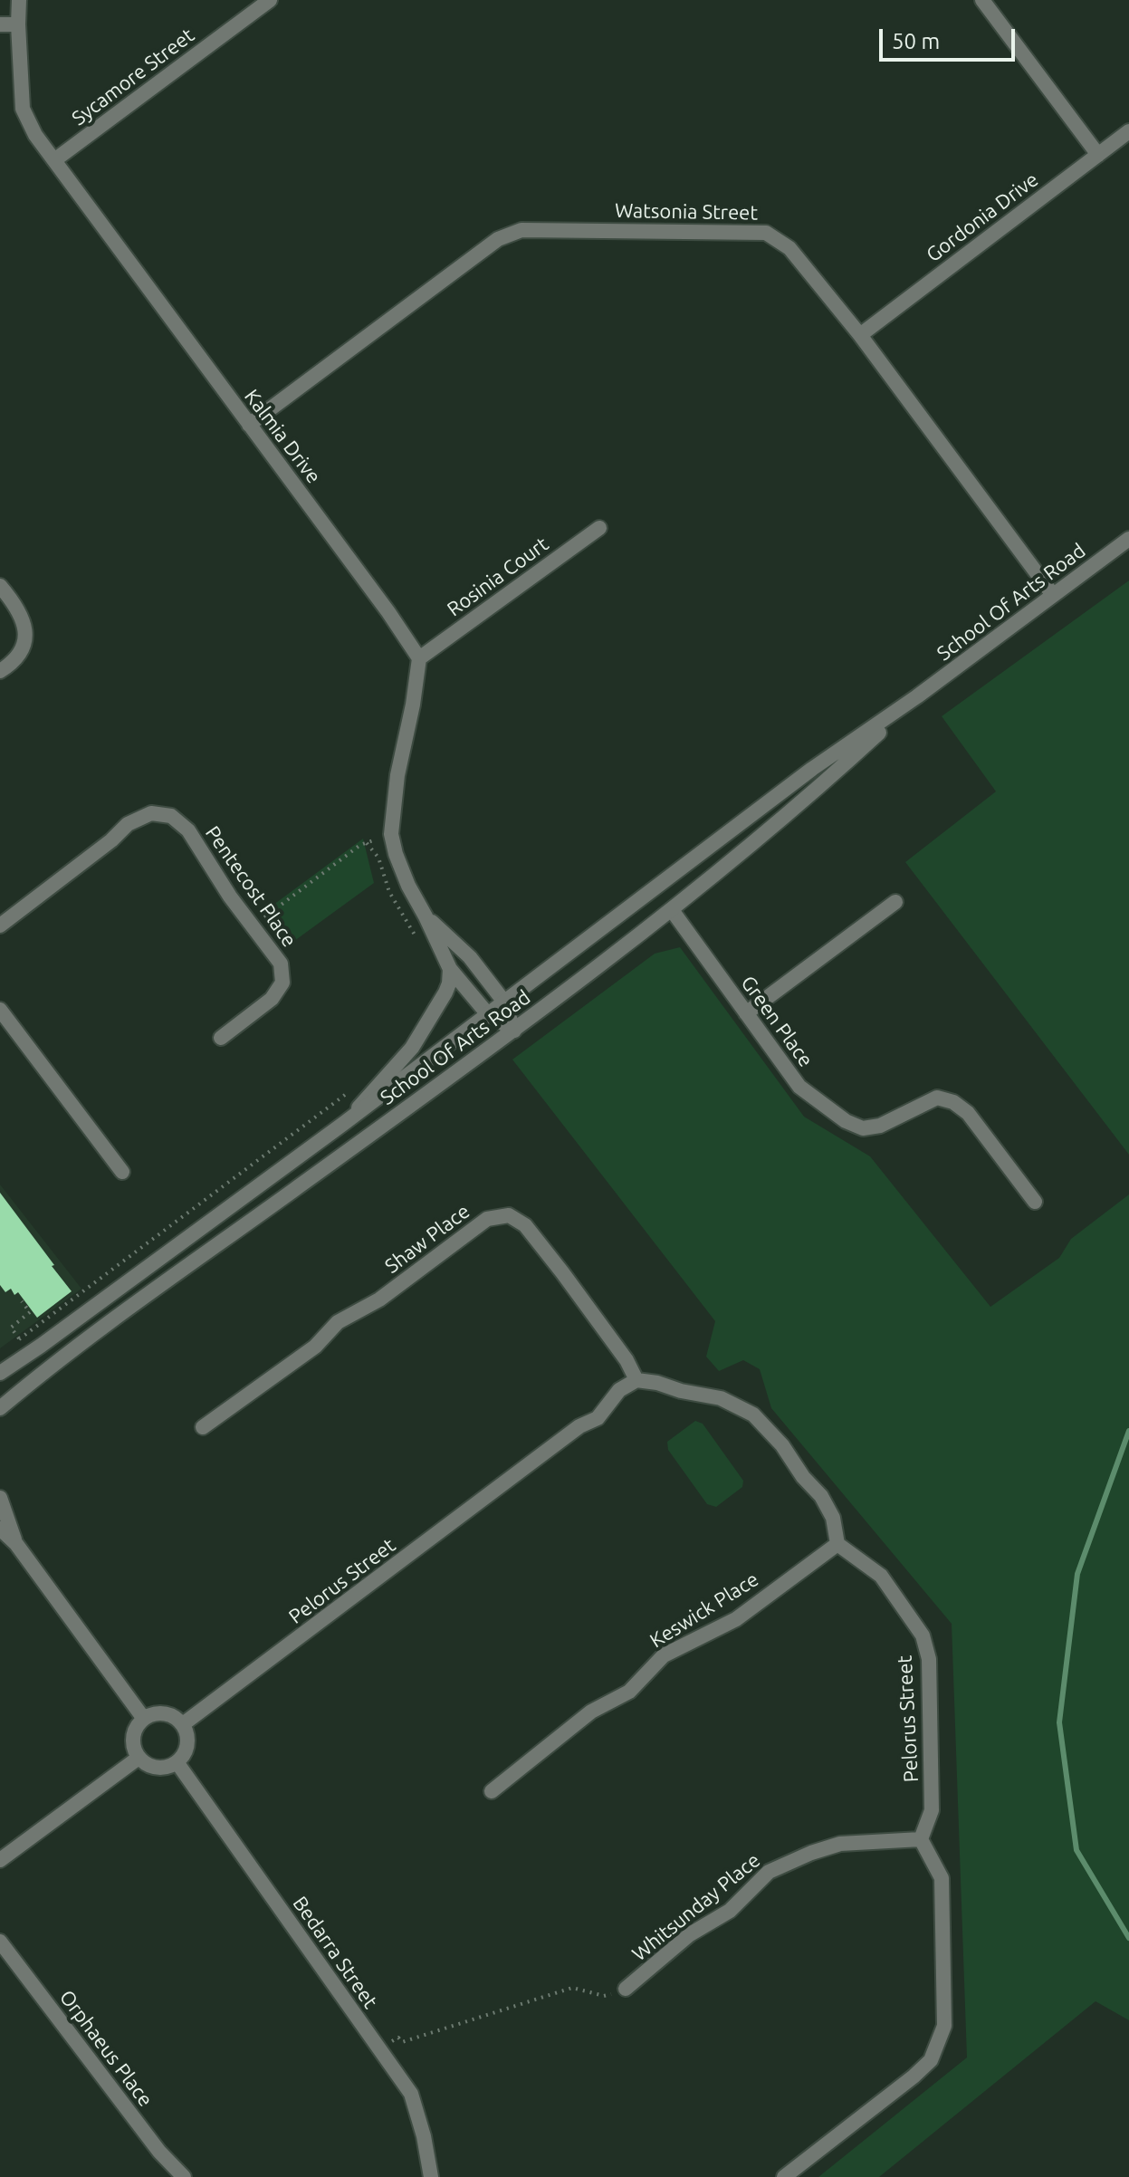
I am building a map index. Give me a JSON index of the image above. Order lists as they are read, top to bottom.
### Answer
{
  "streets": {
    "street": [
      "Sycamore Street",
      "Watsonia Street",
      "Gordonia Drive",
      "Kalmia Drive",
      "Rosinia Court",
      "School Of Arts Road",
      "Pentecost Place",
      "Green Place",
      "Shaw Place",
      "Pelorus Street",
      "Keswick Place",
      "Whitsunday Place",
      "Bedarra Street",
      "Orphaeus Place"
    ]
  },
  "crossings": [
    ["Sycamore Street", "Kalmia Drive"],
    ["Watsonia Street", "Gordonia Drive"],
    ["Watsonia Street", "Kalmia Drive"],
    ["Watsonia Street", "School Of Arts Road"],
    ["Kalmia Drive", "Rosinia Court"],
    ["School Of Arts Road", "Green Place"],
    ["Shaw Place", "Pelorus Street"],
    ["Pelorus Street", "Keswick Place"],
    ["Pelorus Street", "Whitsunday Place"],
    ["Pelorus Street", "Bedarra Street"]
  ],
  "scale_bar": "50 m"
}
